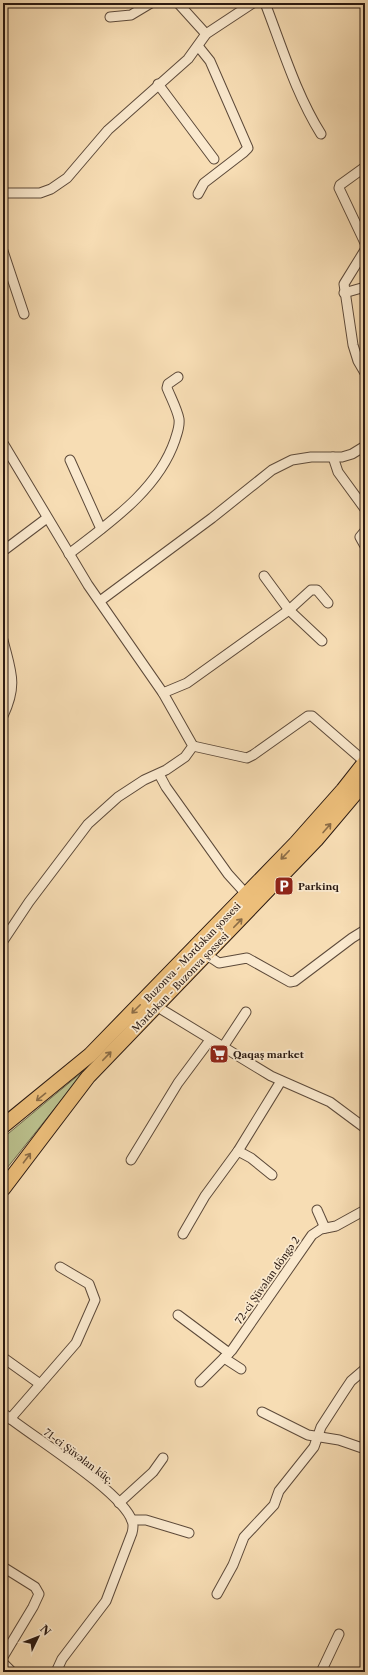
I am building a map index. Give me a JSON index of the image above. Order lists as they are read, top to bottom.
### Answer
{
  "streets": {
    "main road": ["Buzonva - Mərdəkan şossesi", "Mərdəkan - Buzonva şossesi"],
    "street": ["72-ci Şüvəlan döngə 2", "71-ci Şüvəlan küç."]
  },
  "one_way": ["Buzonva - Mərdəkan şossesi", "Mərdəkan - Buzonva şossesi"],
  "places": {
    "parking": ["Parkinq"],
    "supermarket": ["Qaqaş market"]
  },
  "north": "top right"
}
